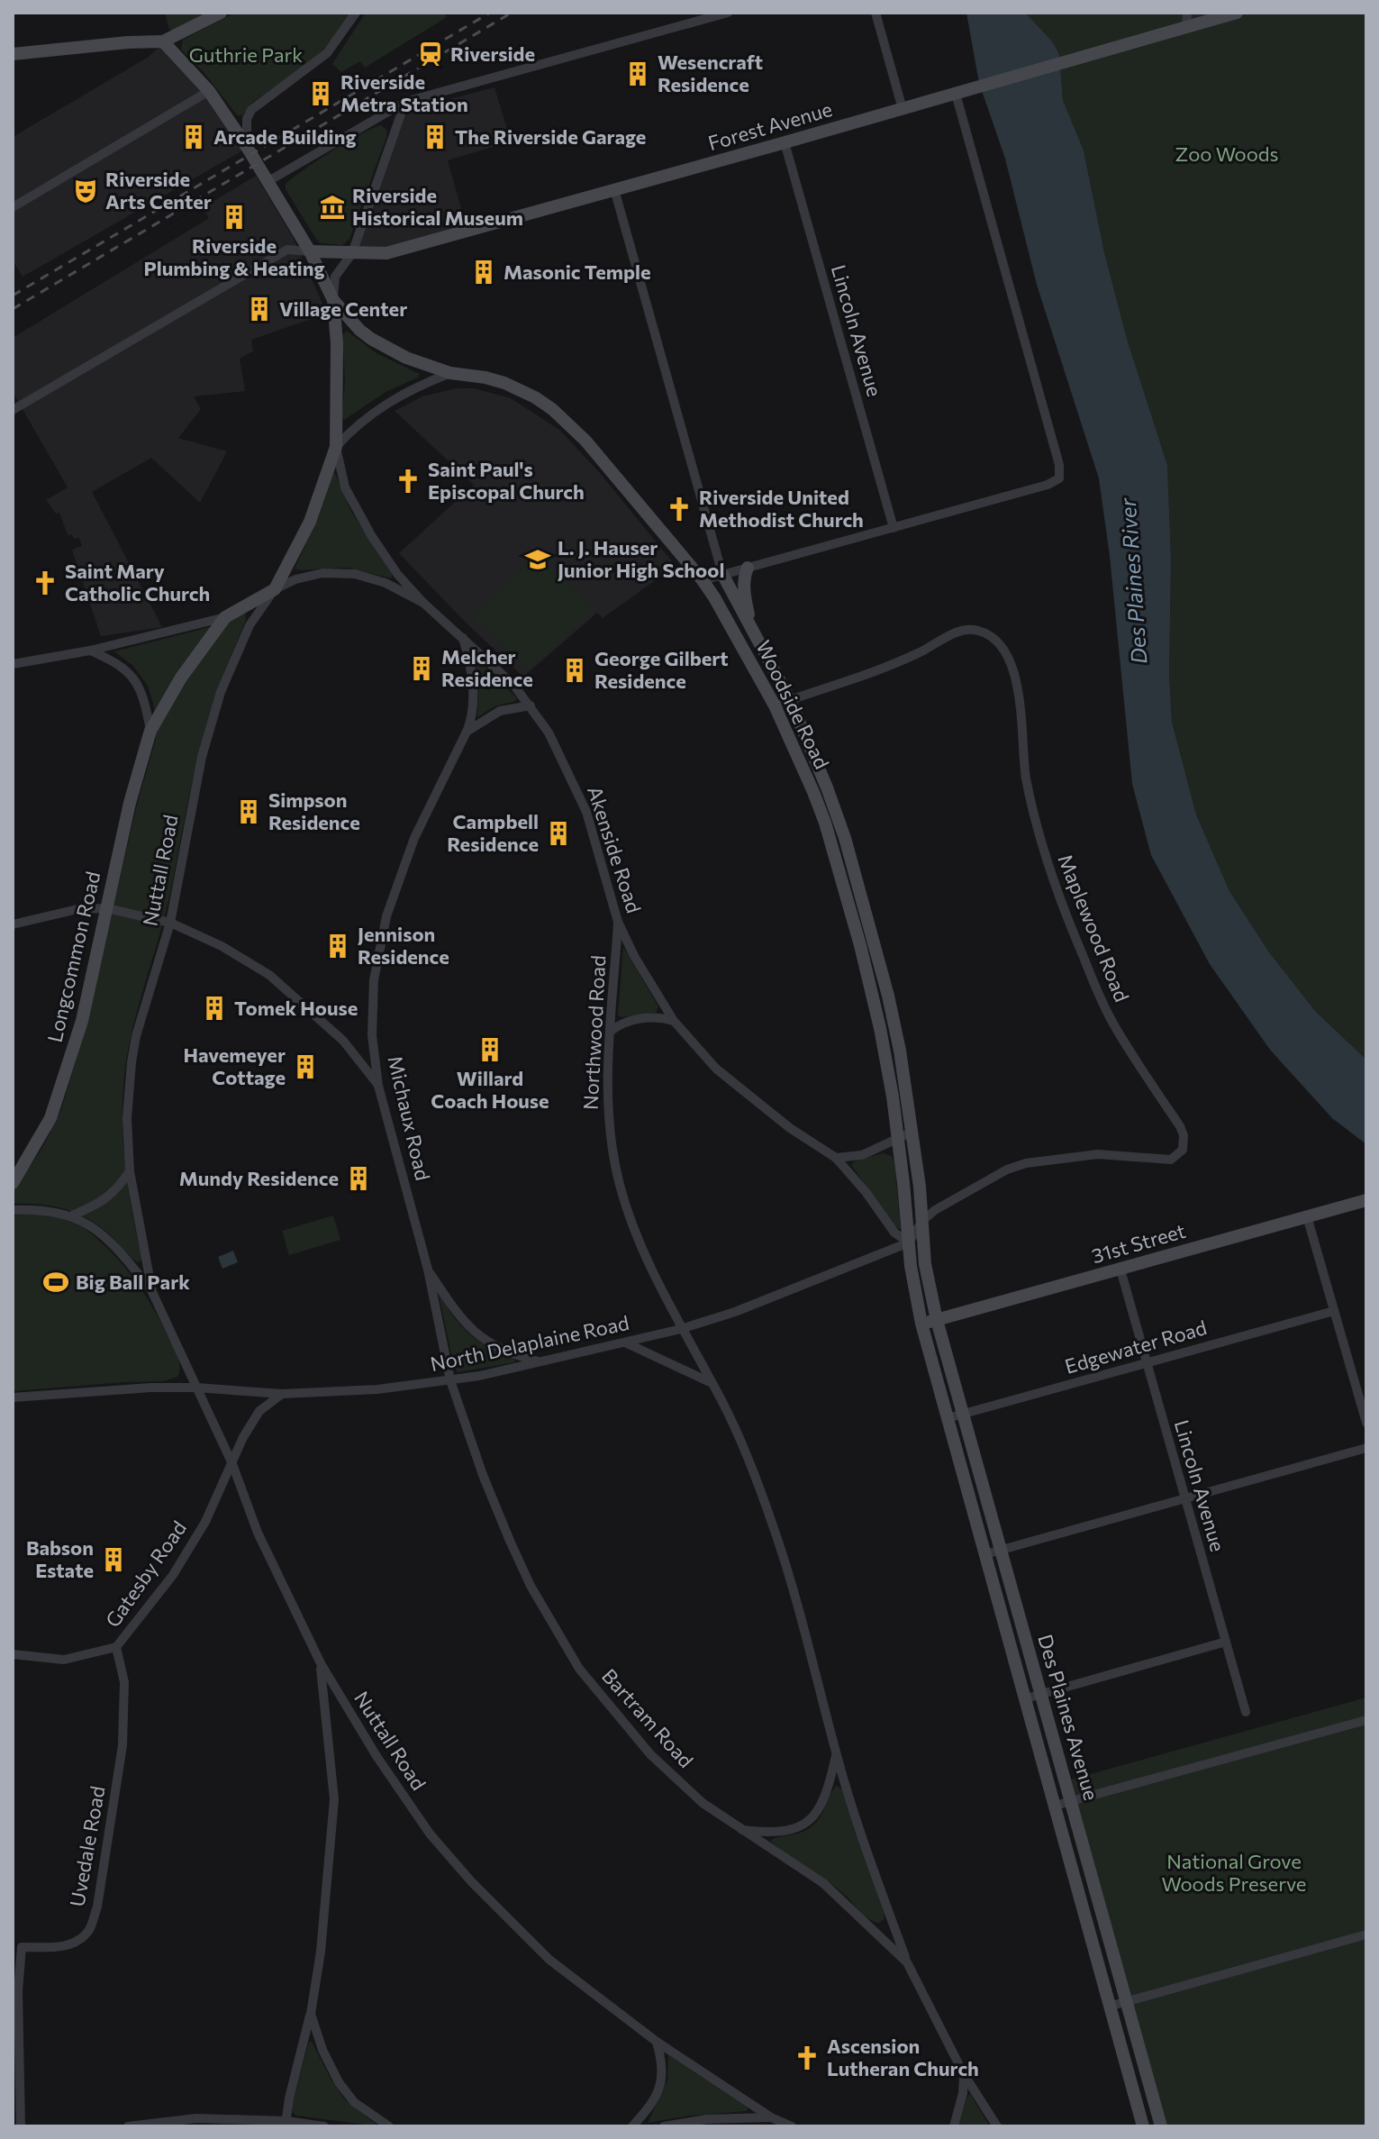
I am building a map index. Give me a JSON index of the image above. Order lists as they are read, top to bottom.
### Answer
{
  "streets": {
    "street": [
      "Forest Avenue",
      "Lincoln Avenue",
      "Woodside Road",
      "Akenside Road",
      "Nuttall Road",
      "Maplewood Road",
      "Longcommon Road",
      "Northwood Road",
      "Michaux Road",
      "31st Street",
      "North Delaplaine Road",
      "Edgewater Road",
      "Gatesby Road",
      "Des Plaines Avenue",
      "Bartram Road",
      "Uvedale Road"
    ]
  },
  "crossings": [
    ["Forest Avenue", "Lincoln Avenue"],
    ["Lincoln Avenue", "31st Street"],
    ["Lincoln Avenue", "Edgewater Road"],
    ["Woodside Road", "Akenside Road"],
    ["Woodside Road", "Maplewood Road"],
    ["Woodside Road", "31st Street"],
    ["Woodside Road", "North Delaplaine Road"],
    ["Woodside Road", "Des Plaines Avenue"],
    ["Akenside Road", "Nuttall Road"],
    ["Akenside Road", "Maplewood Road"],
    ["Akenside Road", "Longcommon Road"],
    ["Akenside Road", "Northwood Road"],
    ["Akenside Road", "Michaux Road"],
    ["Akenside Road", "North Delaplaine Road"],
    ["Nuttall Road", "Longcommon Road"],
    ["Nuttall Road", "North Delaplaine Road"],
    ["Nuttall Road", "Gatesby Road"],
    ["Maplewood Road", "North Delaplaine Road"],
    ["Northwood Road", "North Delaplaine Road"],
    ["Northwood Road", "Bartram Road"],
    ["Michaux Road", "North Delaplaine Road"],
    ["Michaux Road", "Bartram Road"],
    ["31st Street", "Des Plaines Avenue"],
    ["North Delaplaine Road", "Bartram Road"],
    ["Edgewater Road", "Des Plaines Avenue"],
    ["Gatesby Road", "Uvedale Road"]
  ],
  "water": ["Des Plaines River"],
  "parks": ["Guthrie Park", "Zoo Woods", "National Grove Woods Preserve"],
  "places": {
    "station": ["Riverside"],
    "building": [
      "Wesencraft Residence",
      "Riverside Metra Station",
      "Arcade Building",
      "The Riverside Garage",
      "Riverside Plumbing & Heating",
      "Masonic Temple",
      "Village Center",
      "Melcher Residence",
      "George Gilbert Residence",
      "Simpson Residence",
      "Campbell Residence",
      "Jennison Residence",
      "Tomek House",
      "Willard Coach House",
      "Havemeyer Cottage",
      "Mundy Residence",
      "Babson Estate"
    ],
    "theatre": ["Riverside Arts Center"],
    "museum": ["Riverside Historical Museum"],
    "church": [
      "Saint Paul's Episcopal Church",
      "Riverside United Methodist Church",
      "Saint Mary Catholic Church",
      "Ascension Lutheran Church"
    ],
    "school or university": ["L. J. Hauser Junior High School"],
    "sports": ["Big Ball Park"]
  }
}
